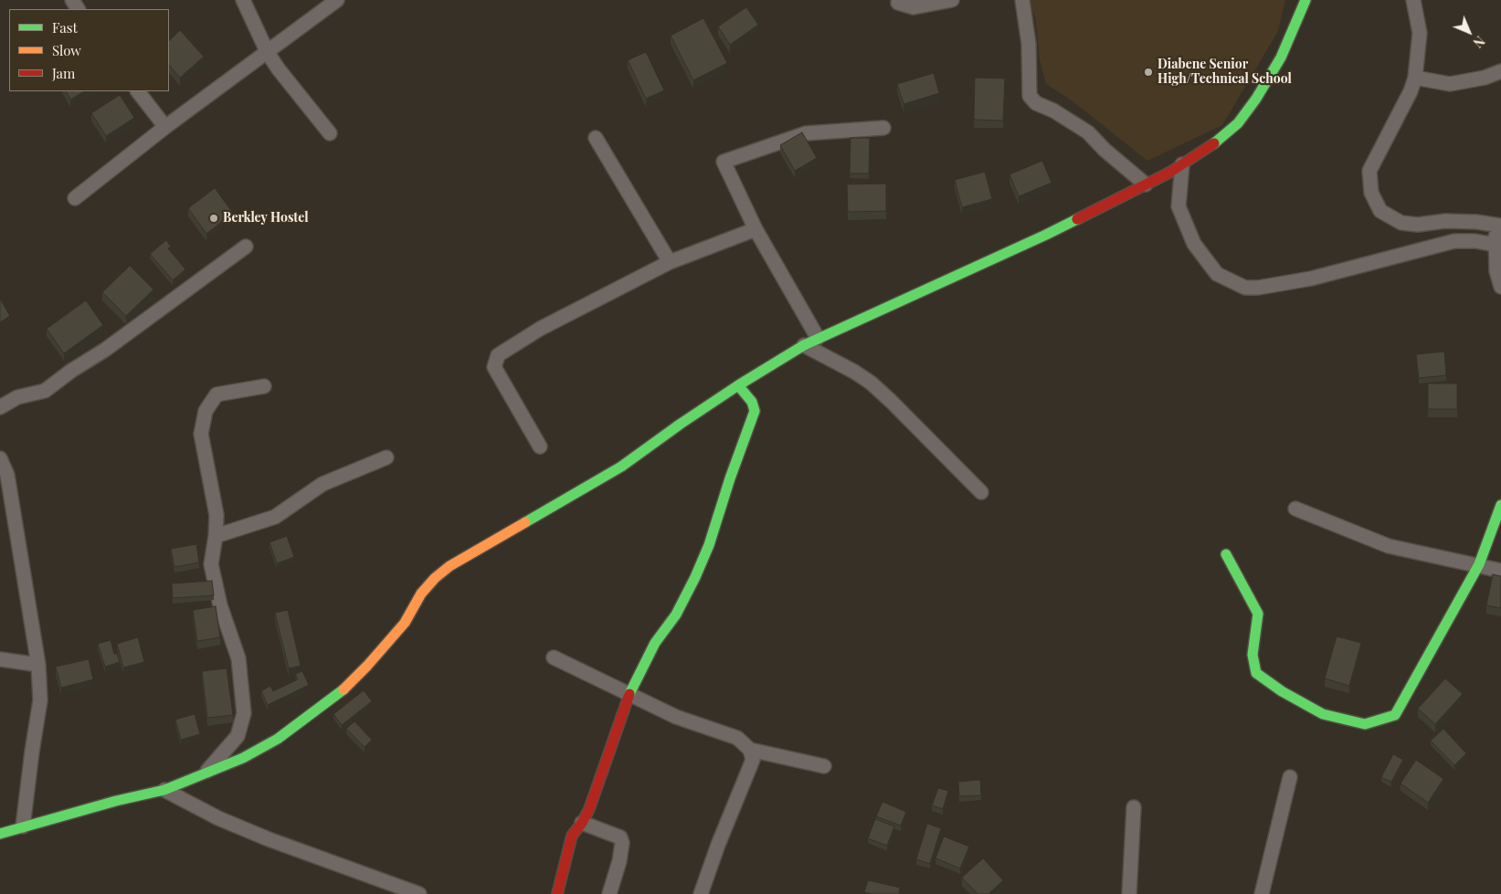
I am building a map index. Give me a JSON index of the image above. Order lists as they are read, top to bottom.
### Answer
{
  "places": ["Diabene Senior High/Technical School", "Berkley Hostel"],
  "legend": ["Fast", "Slow", "Jam"],
  "north": "bottom right"
}
